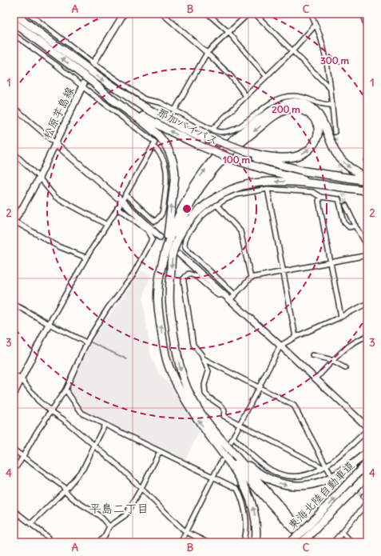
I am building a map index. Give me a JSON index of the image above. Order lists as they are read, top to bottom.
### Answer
{
  "streets": {
    "highway": ["那加バイパス", "東海北陸自動車道"],
    "street": ["松原芋島線"]
  },
  "districts": ["平島二丁目"],
  "grid": {
    "columns": ["A", "B", "C"],
    "rows": [
      "1",
      "2",
      "3",
      "4"
    ]
  },
  "rings": ["300 m", "200 m", "100 m"]
}
